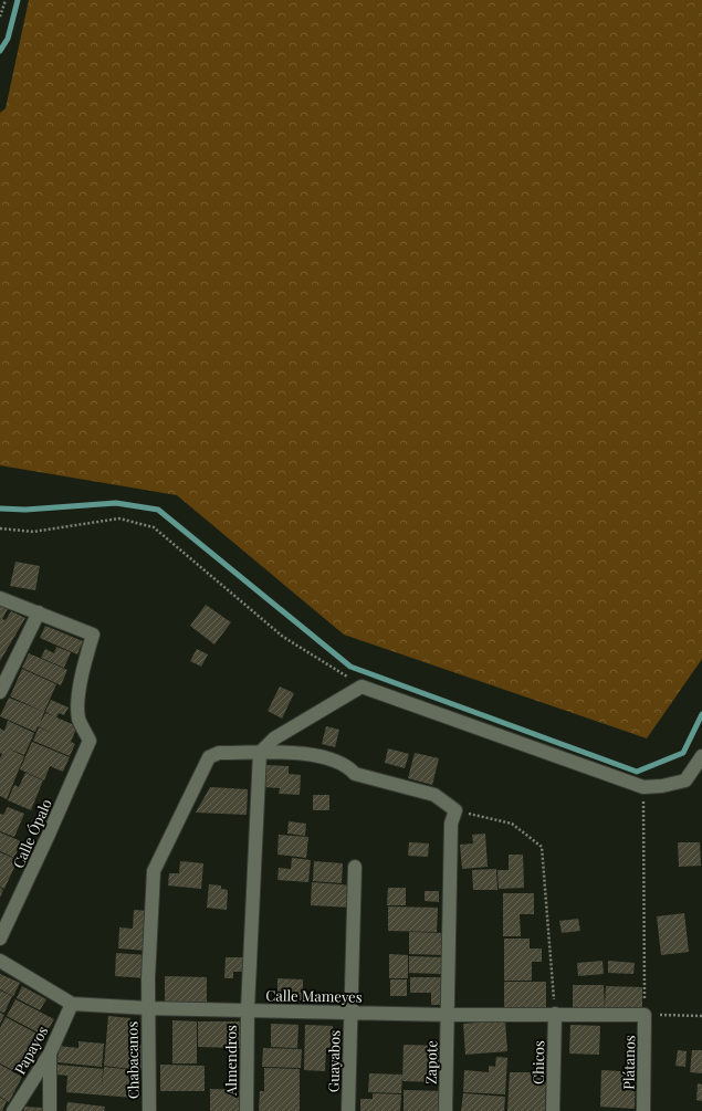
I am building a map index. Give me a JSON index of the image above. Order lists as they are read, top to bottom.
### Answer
{
  "streets": {
    "street": [
      "Calle Ópalo",
      "Calle Mameyes",
      "Papayos",
      "Chabacanos",
      "Almendros",
      "Guayabos",
      "Zapote",
      "Chicos",
      "Plátanos"
    ]
  },
  "crossings": [
    ["Calle Mameyes", "Papayos"],
    ["Calle Mameyes", "Chabacanos"],
    ["Calle Mameyes", "Almendros"],
    ["Calle Mameyes", "Guayabos"],
    ["Calle Mameyes", "Zapote"],
    ["Calle Mameyes", "Chicos"],
    ["Calle Mameyes", "Plátanos"],
    ["Chabacanos", "Almendros"],
    ["Chabacanos", "Zapote"]
  ]
}
